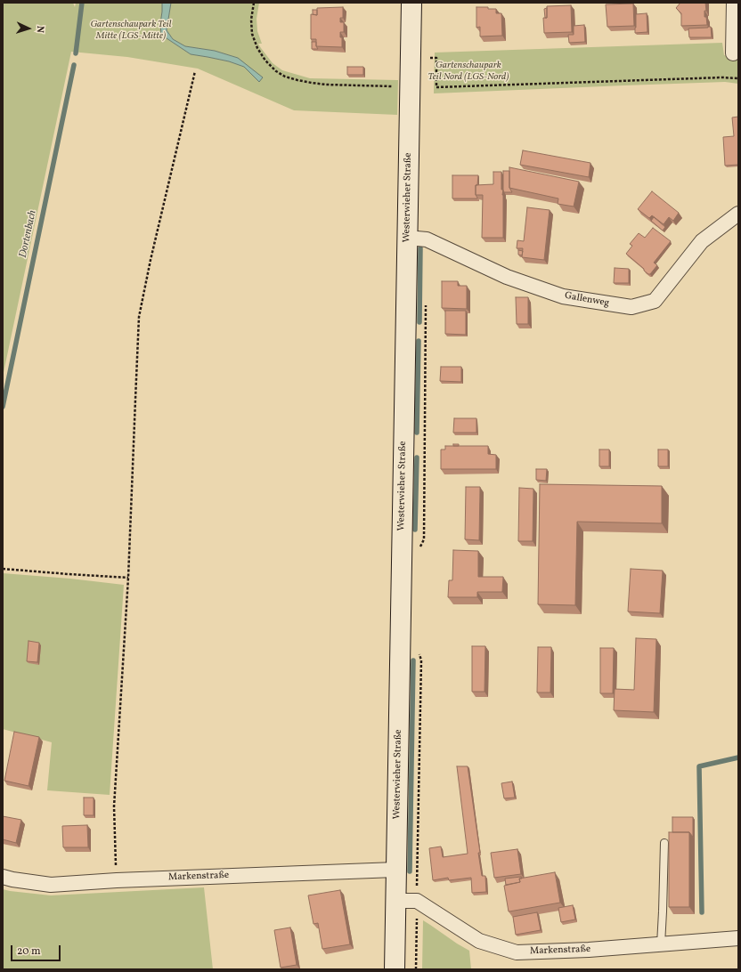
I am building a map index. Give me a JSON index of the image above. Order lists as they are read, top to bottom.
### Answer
{
  "streets": {
    "main road": ["Westerwieher Straße"],
    "street": ["Gallenweg", "Markenstraße"]
  },
  "crossings": [
    ["Westerwieher Straße", "Gallenweg"],
    ["Westerwieher Straße", "Markenstraße"]
  ],
  "water": ["Dortenbach"],
  "parks": ["Gartenschaupark Teil Mitte (LGS-Mitte)", "Gartenschaupark Teil Nord (LGS-Nord)"],
  "scale_bar": "20 m",
  "north": "right"
}
